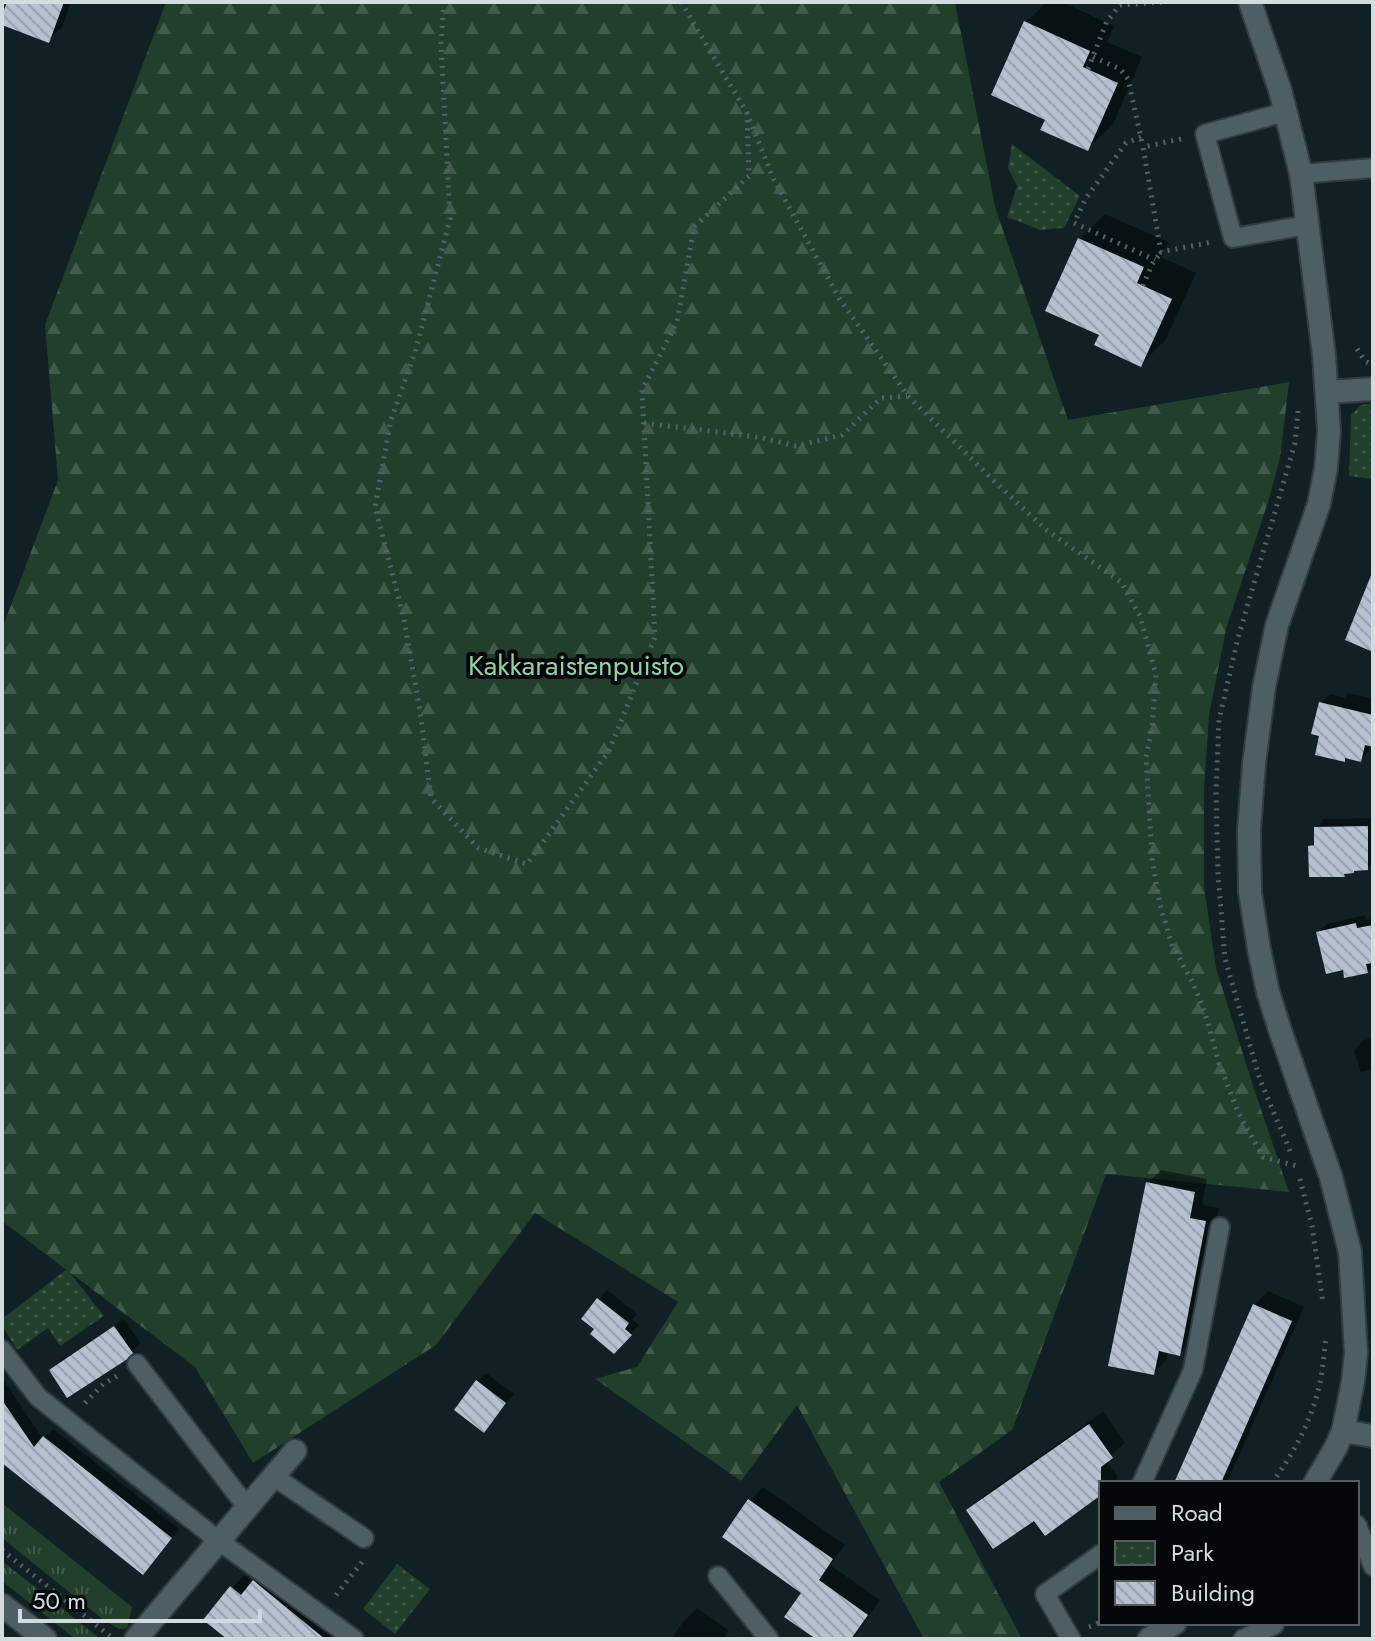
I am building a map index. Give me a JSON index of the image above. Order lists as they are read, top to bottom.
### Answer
{
  "parks": ["Kakkaraistenpuisto"],
  "legend": ["Road", "Park", "Building"],
  "scale_bar": "50 m"
}
